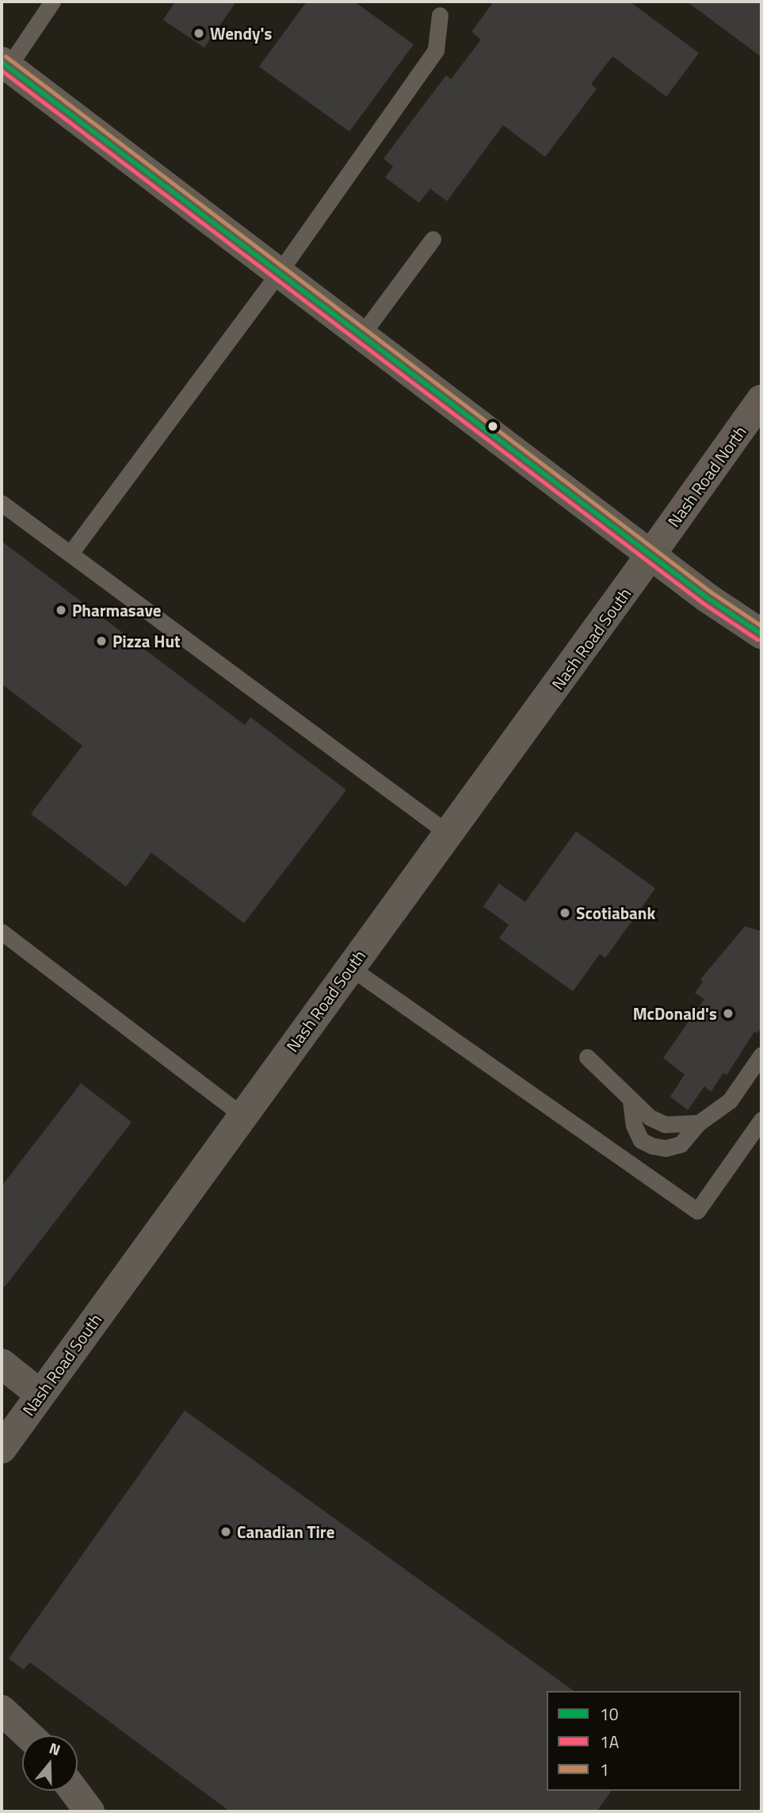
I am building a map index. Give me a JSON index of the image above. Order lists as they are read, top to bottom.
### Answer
{
  "streets": {
    "main road": ["Nash Road North"],
    "street": ["Nash Road South"]
  },
  "crossings": [
    ["Nash Road North", "Nash Road South"]
  ],
  "places": [
    "Wendy's",
    "Pharmasave",
    "Pizza Hut",
    "Scotiabank",
    "McDonald's",
    "Canadian Tire"
  ],
  "lines": ["transit line 1", "transit line 10", "transit line 1A"],
  "legend": ["10", "1A", "1"],
  "north": "top"
}
